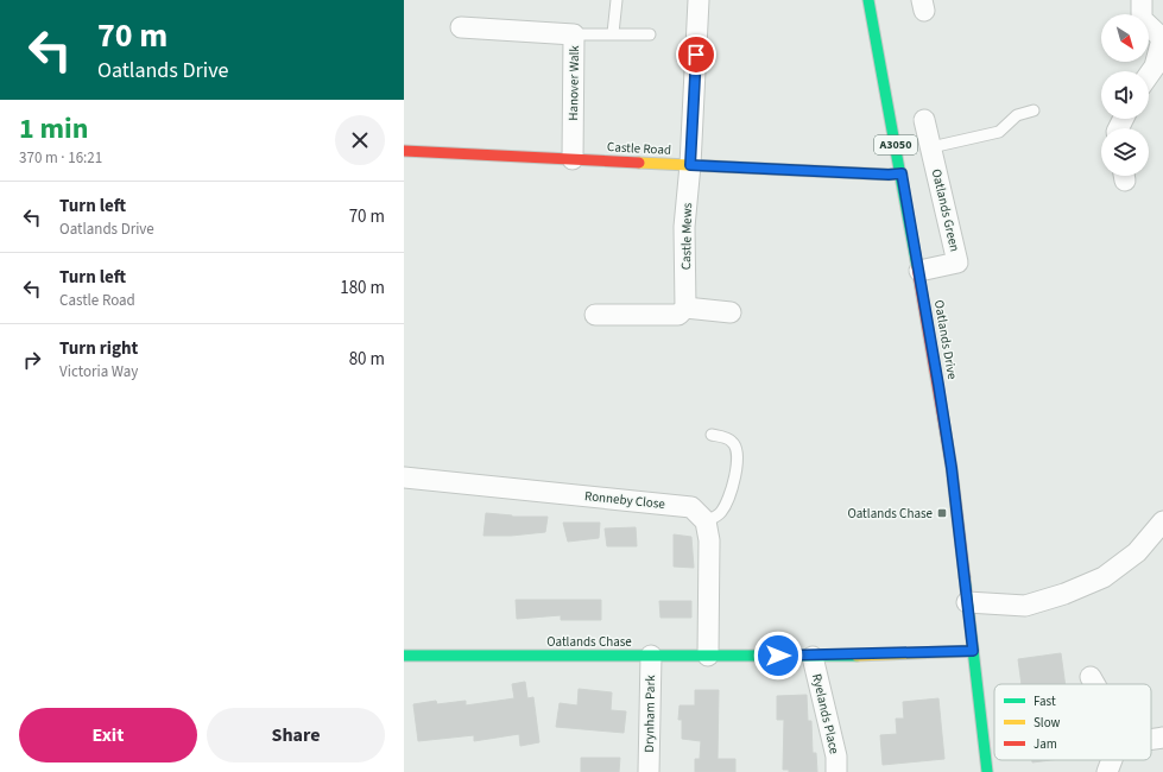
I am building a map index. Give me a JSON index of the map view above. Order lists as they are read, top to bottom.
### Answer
{
  "streets": {
    "street": [
      "Hanover Walk",
      "A3050",
      "Castle Road",
      "Oatlands Green",
      "Castle Mews",
      "Oatlands Drive",
      "Ronneby Close",
      "Oatlands Chase",
      "Drynham Park",
      "Ryelands Place"
    ]
  },
  "crossings": [
    ["Hanover Walk", "Castle Road"],
    ["Castle Road", "Castle Mews"],
    ["Castle Road", "Oatlands Drive"],
    ["Oatlands Green", "Oatlands Drive"],
    ["Oatlands Drive", "Oatlands Chase"],
    ["Oatlands Chase", "Drynham Park"],
    ["Oatlands Chase", "Ryelands Place"]
  ],
  "places": {
    "transit": ["Oatlands Chase"]
  },
  "legend": ["Fast", "Slow", "Jam"],
  "north": "bottom right",
  "page": {
    "turn": ["70 m", "Oatlands Drive"],
    "heading": ["1 min", "370 m · 16:21"],
    "list": [
      {
        "name": "Turn left",
        "note": "Oatlands Drive",
        "value": "70 m"
      },
      {
        "name": "Turn left",
        "note": "Castle Road",
        "value": "180 m"
      },
      {
        "name": "Turn right",
        "note": "Victoria Way",
        "value": "80 m"
      }
    ],
    "buttons": ["Exit", "Share"]
  }
}
